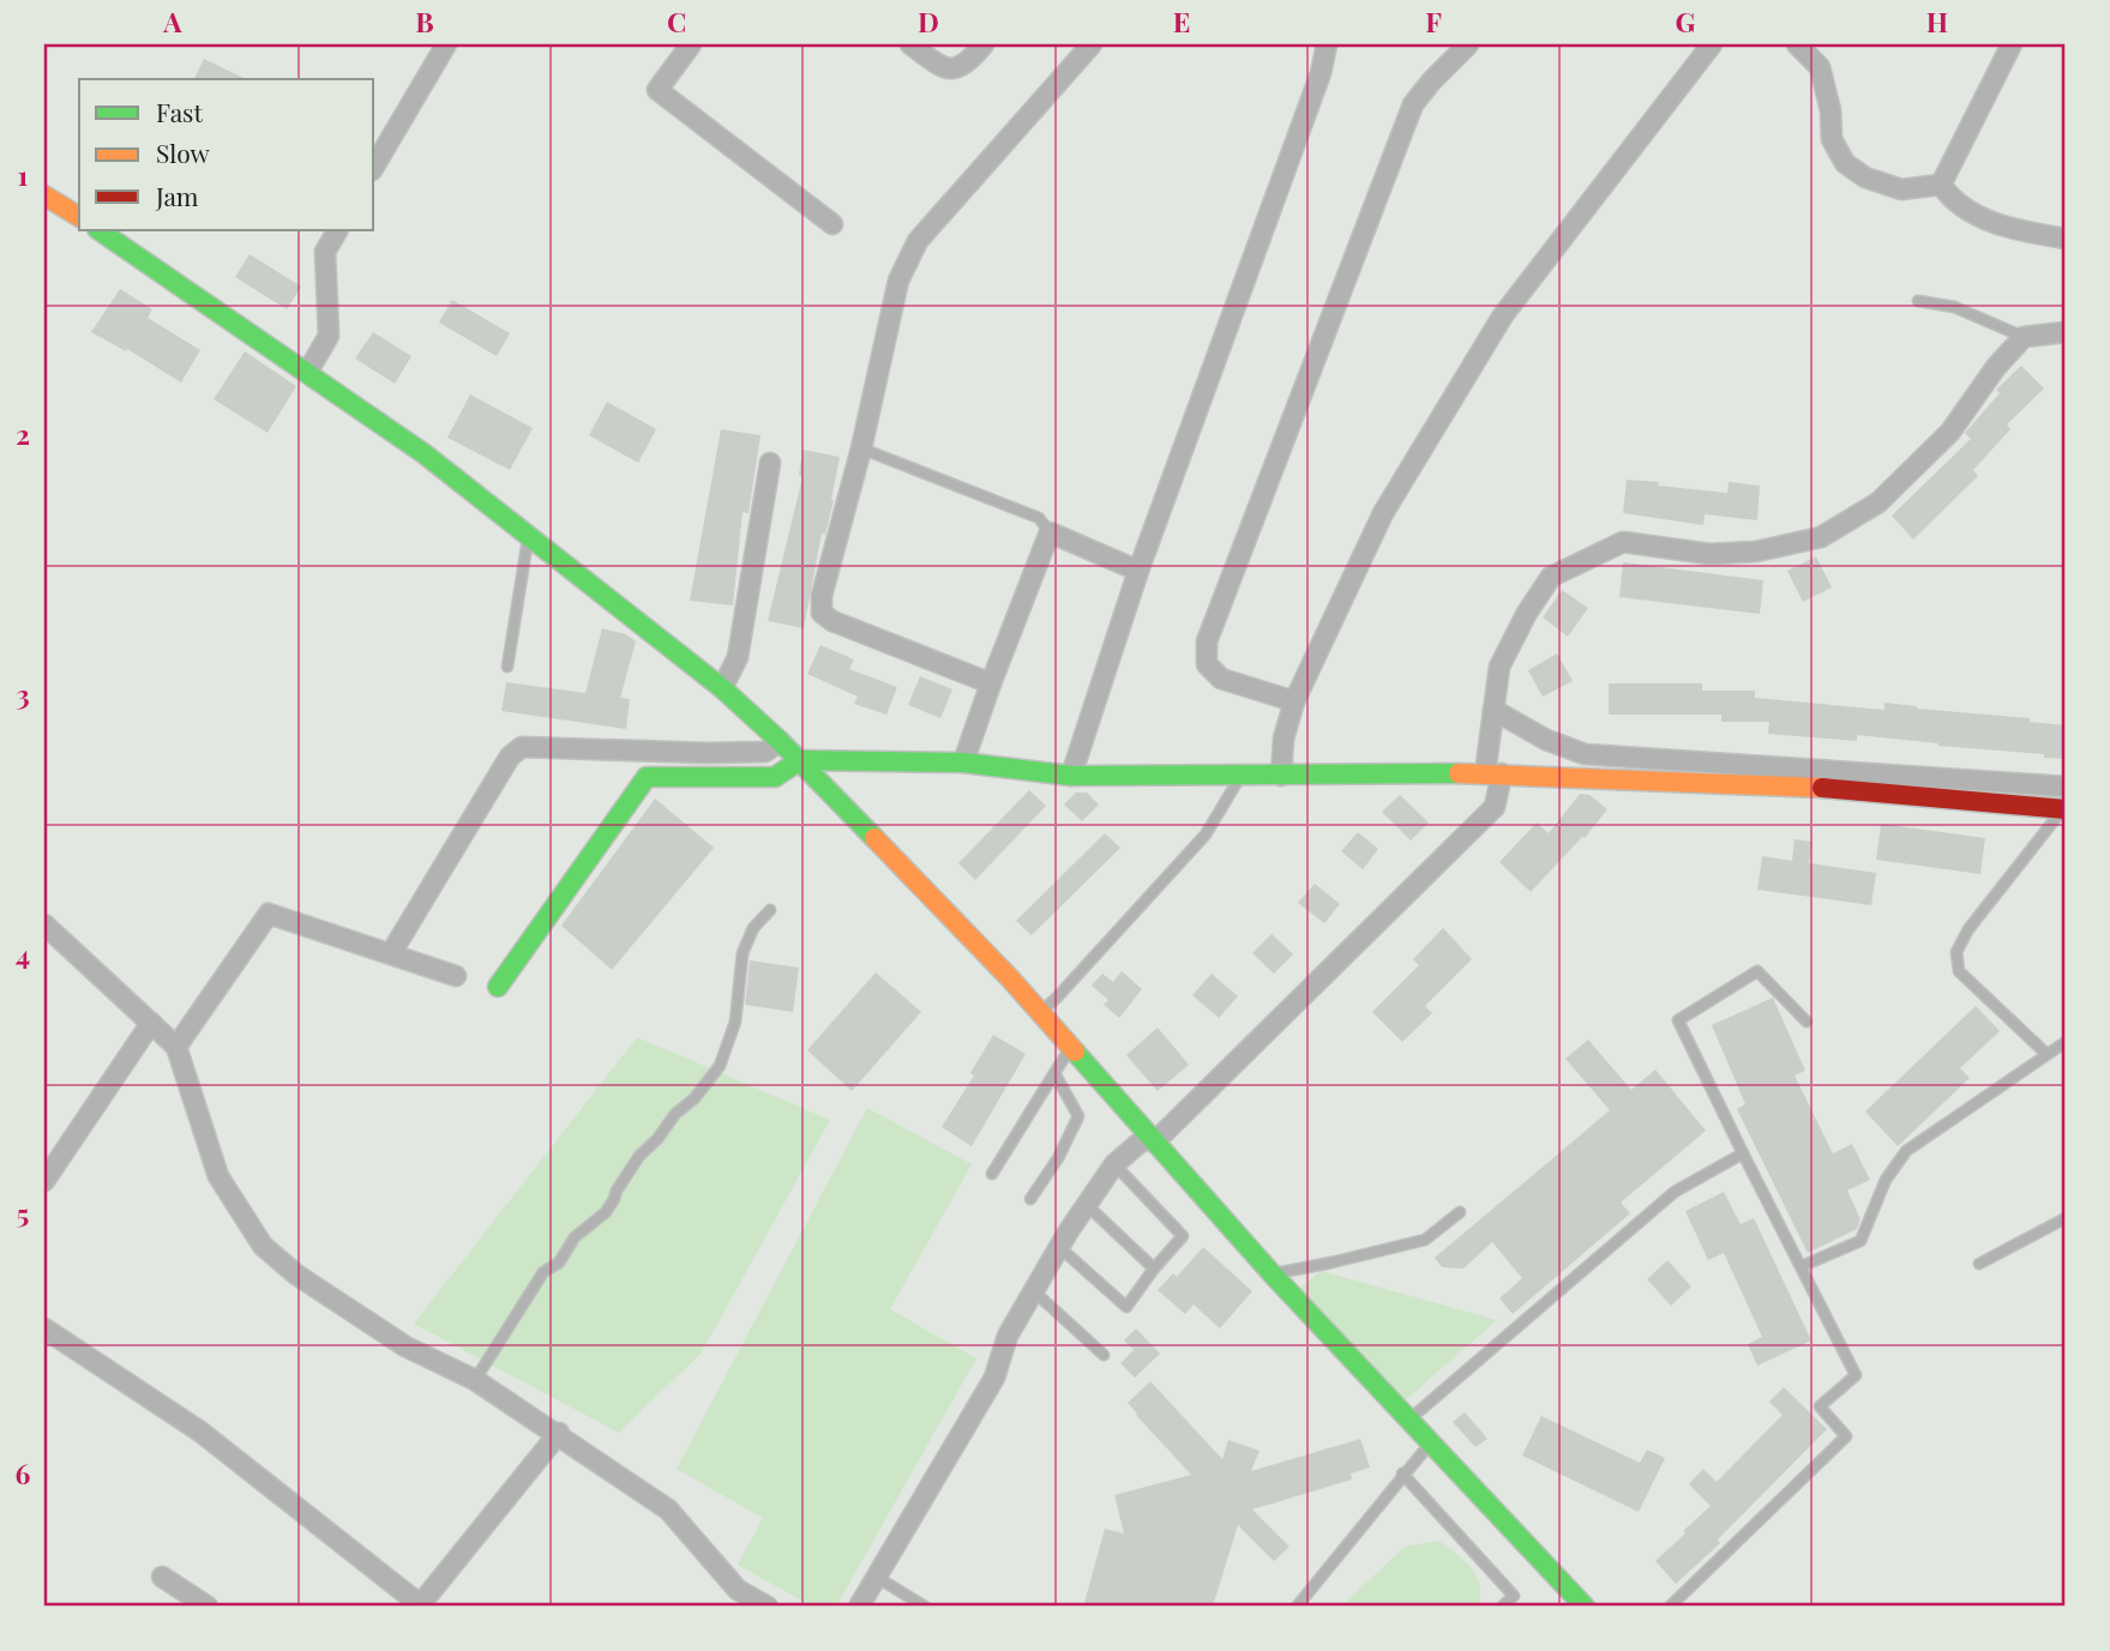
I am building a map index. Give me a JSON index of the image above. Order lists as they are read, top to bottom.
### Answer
{
  "legend": ["Fast", "Slow", "Jam"],
  "grid": {
    "columns": [
      "A",
      "B",
      "C",
      "D",
      "E",
      "F",
      "G",
      "H"
    ],
    "rows": [
      "1",
      "2",
      "3",
      "4",
      "5",
      "6"
    ]
  }
}
